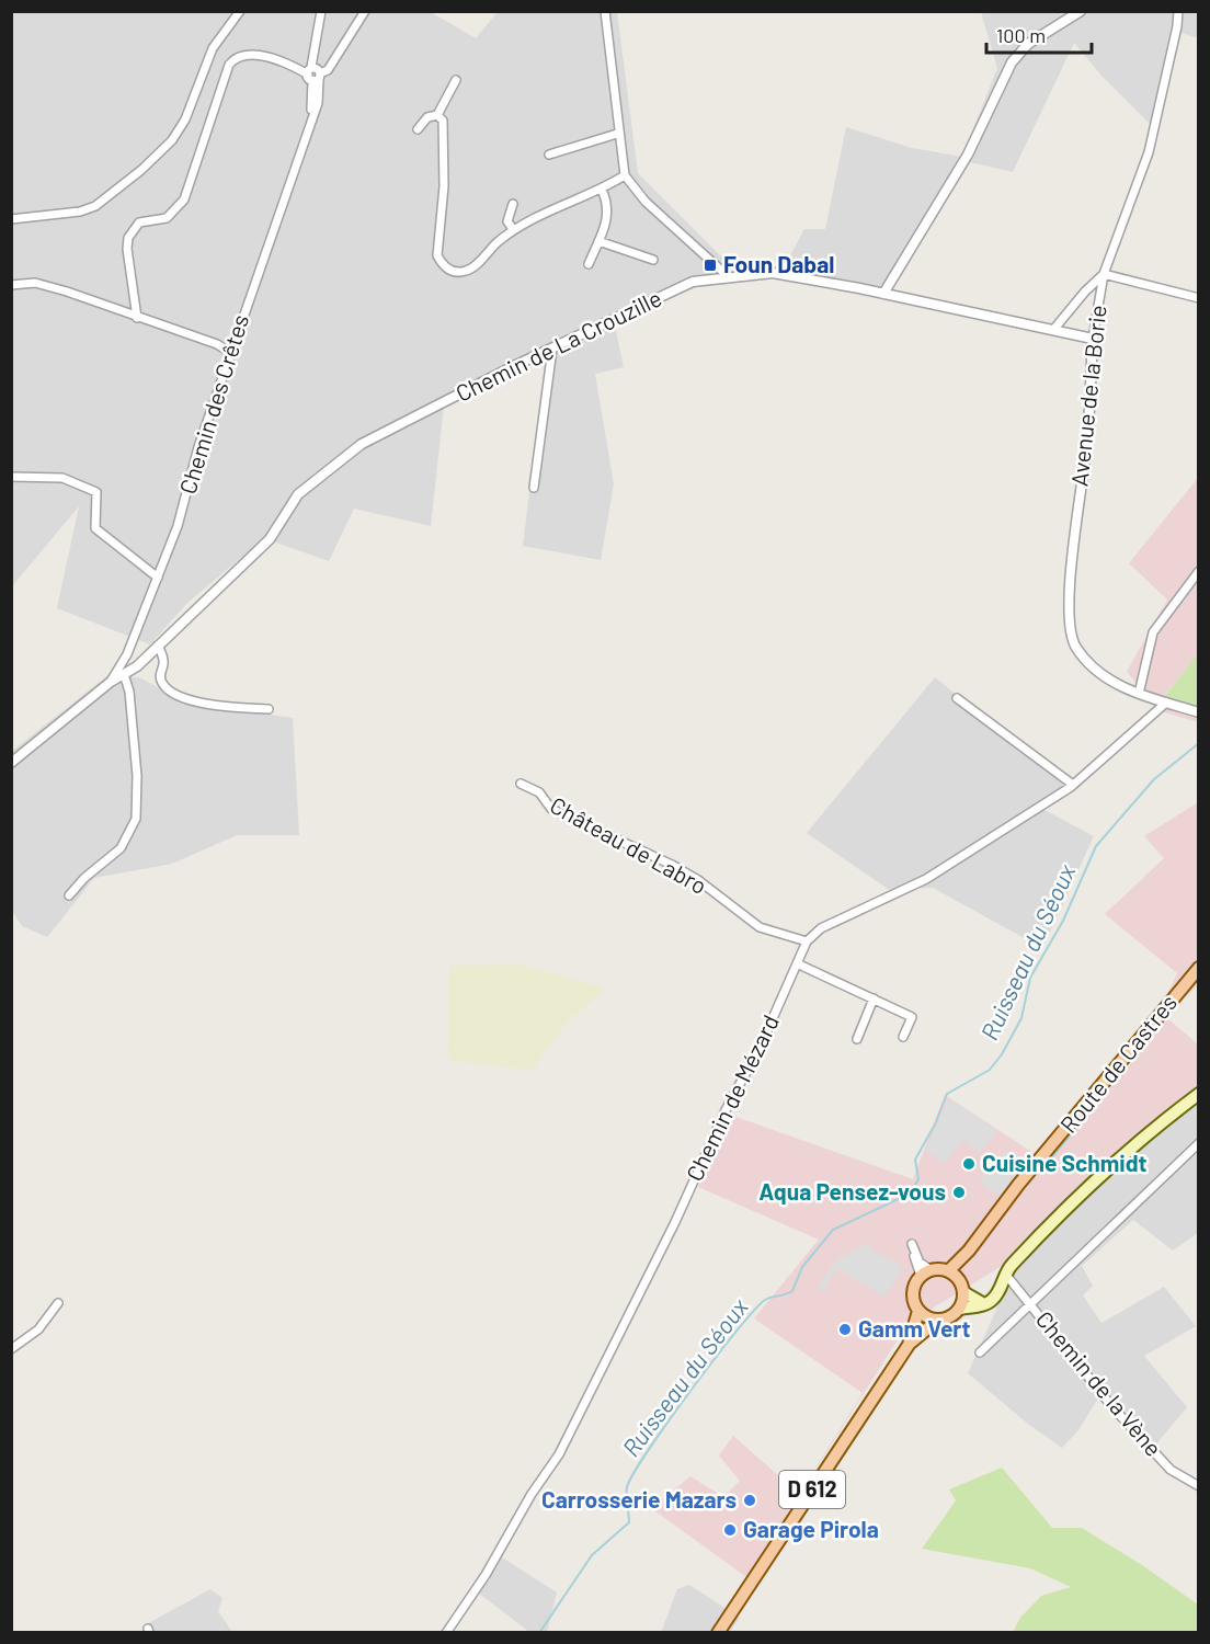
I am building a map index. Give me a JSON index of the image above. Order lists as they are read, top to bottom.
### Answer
{
  "streets": {
    "main road": ["Route de Castres", "D 612"],
    "street": [
      "Chemin de La Crouzille",
      "Avenue de la Borie",
      "Chemin des Crêtes",
      "Château de Labro",
      "Chemin de Mézard",
      "Chemin de la Vène"
    ]
  },
  "crossings": [
    ["Chemin de La Crouzille", "Avenue de la Borie"],
    ["Chemin de La Crouzille", "Chemin des Crêtes"],
    ["Avenue de la Borie", "Chemin de Mézard"],
    ["Château de Labro", "Chemin de Mézard"],
    ["Route de Castres", "D 612"]
  ],
  "water": ["Ruisseau du Séoux"],
  "places": {
    "transit": ["Foun Dabal"],
    "other": [
      "Cuisine Schmidt",
      "Aqua Pensez-vous",
      "Gamm Vert",
      "Carrosserie Mazars",
      "Garage Pirola"
    ]
  },
  "scale_bar": "100 m"
}
